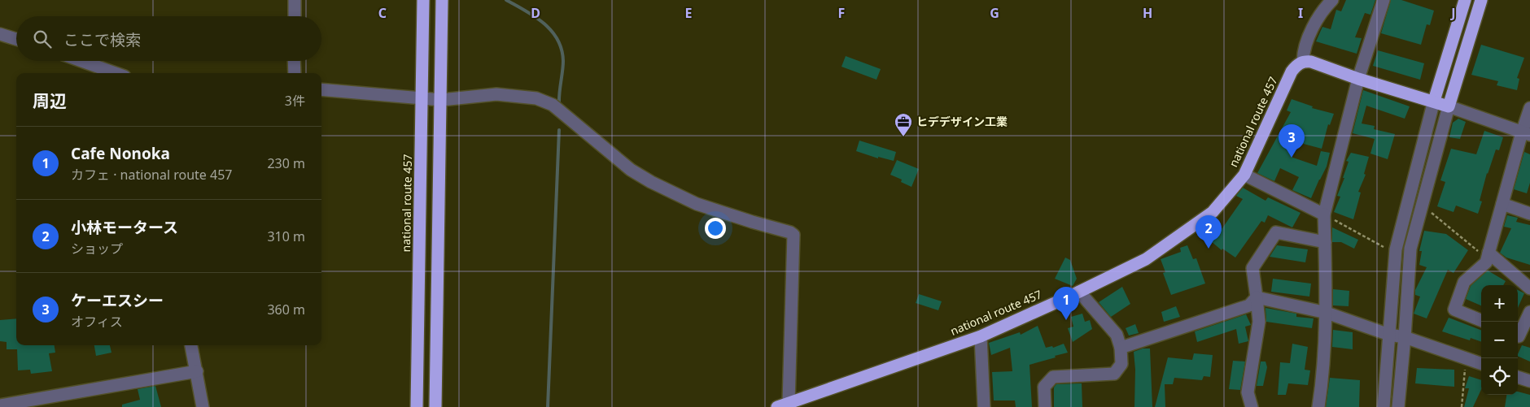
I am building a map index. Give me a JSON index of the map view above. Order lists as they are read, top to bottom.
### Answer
{
  "streets": {
    "highway": ["national route 457"]
  },
  "places": {
    "office": ["ヒデデザイン工業"]
  },
  "page": {
    "search": "ここで検索",
    "heading": ["周辺", "3件"],
    "pins": ["3", "2", "1"],
    "list": [
      {
        "mark": "1",
        "name": "Cafe Nonoka",
        "note": "カフェ · national route 457",
        "value": "230 m"
      },
      {
        "mark": "2",
        "name": "小林モータース",
        "note": "ショップ",
        "value": "310 m"
      },
      {
        "mark": "3",
        "name": "ケーエスシー",
        "note": "オフィス",
        "value": "360 m"
      }
    ],
    "map_buttons": ["+", "−"]
  },
  "grid": {
    "columns": [
      "C",
      "D",
      "E",
      "F",
      "G",
      "H",
      "I",
      "J"
    ]
  }
}
